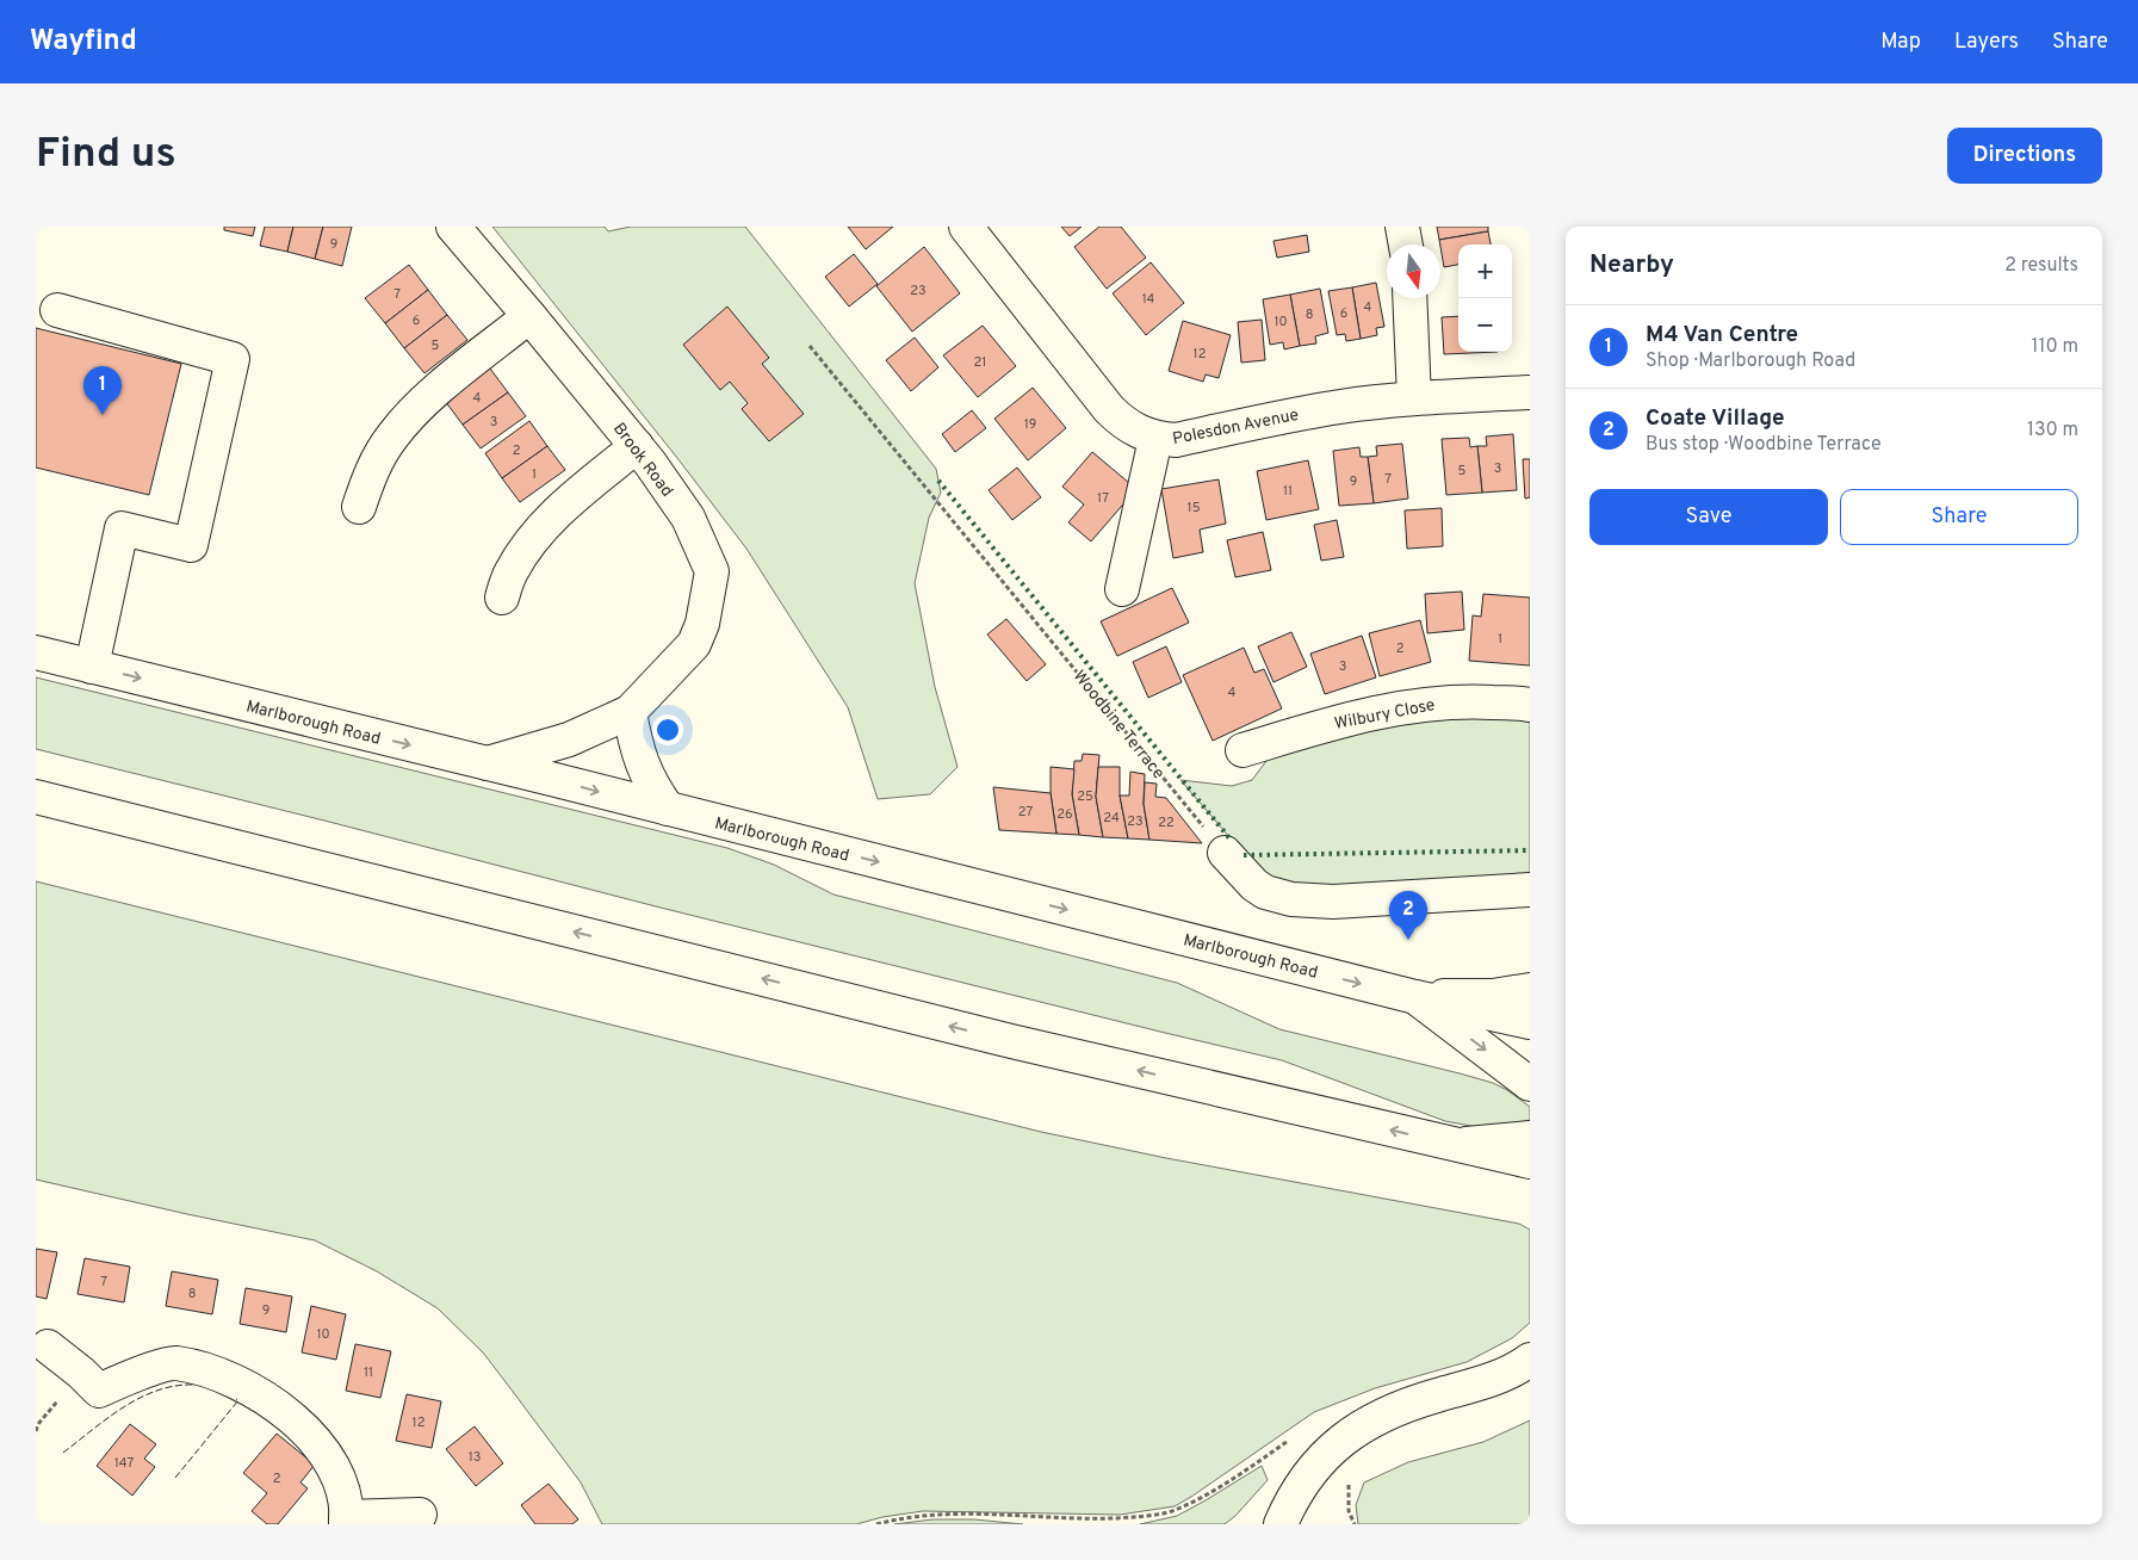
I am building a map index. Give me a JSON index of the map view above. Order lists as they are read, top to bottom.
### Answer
{
  "streets": {
    "main road": [
      "Polesdon Avenue",
      "Brook Road",
      "Wilbury Close",
      "Marlborough Road"
    ],
    "path": ["Woodbine Terrace"]
  },
  "crossings": [
    ["Brook Road", "Marlborough Road"]
  ],
  "house_numbers": [
    "9",
    "23",
    "7",
    "14",
    "4",
    "6",
    "8",
    "6",
    "10",
    "5",
    "12",
    "21",
    "4",
    "3",
    "19",
    "2",
    "3",
    "5",
    "1",
    "7",
    "9",
    "11",
    "17",
    "15",
    "1",
    "2",
    "3",
    "4",
    "25",
    "27",
    "26",
    "24",
    "23",
    "22",
    "7",
    "8",
    "9",
    "10",
    "11",
    "12",
    "13",
    "147",
    "2"
  ],
  "north": "bottom",
  "page": {
    "header": "Wayfind",
    "nav": ["Map", "Layers", "Share"],
    "buttons": [
      "Directions",
      ["Save", "Share"]
    ],
    "title": "Find us",
    "heading": ["Nearby", "2 results"],
    "map_buttons": ["+", "−"],
    "list": [
      {
        "mark": "1",
        "name": "M4 Van Centre",
        "note": "Shop · Marlborough Road",
        "value": "110 m"
      },
      {
        "mark": "2",
        "name": "Coate Village",
        "note": "Bus stop · Woodbine Terrace",
        "value": "130 m"
      }
    ],
    "pins": ["1", "2"]
  }
}
